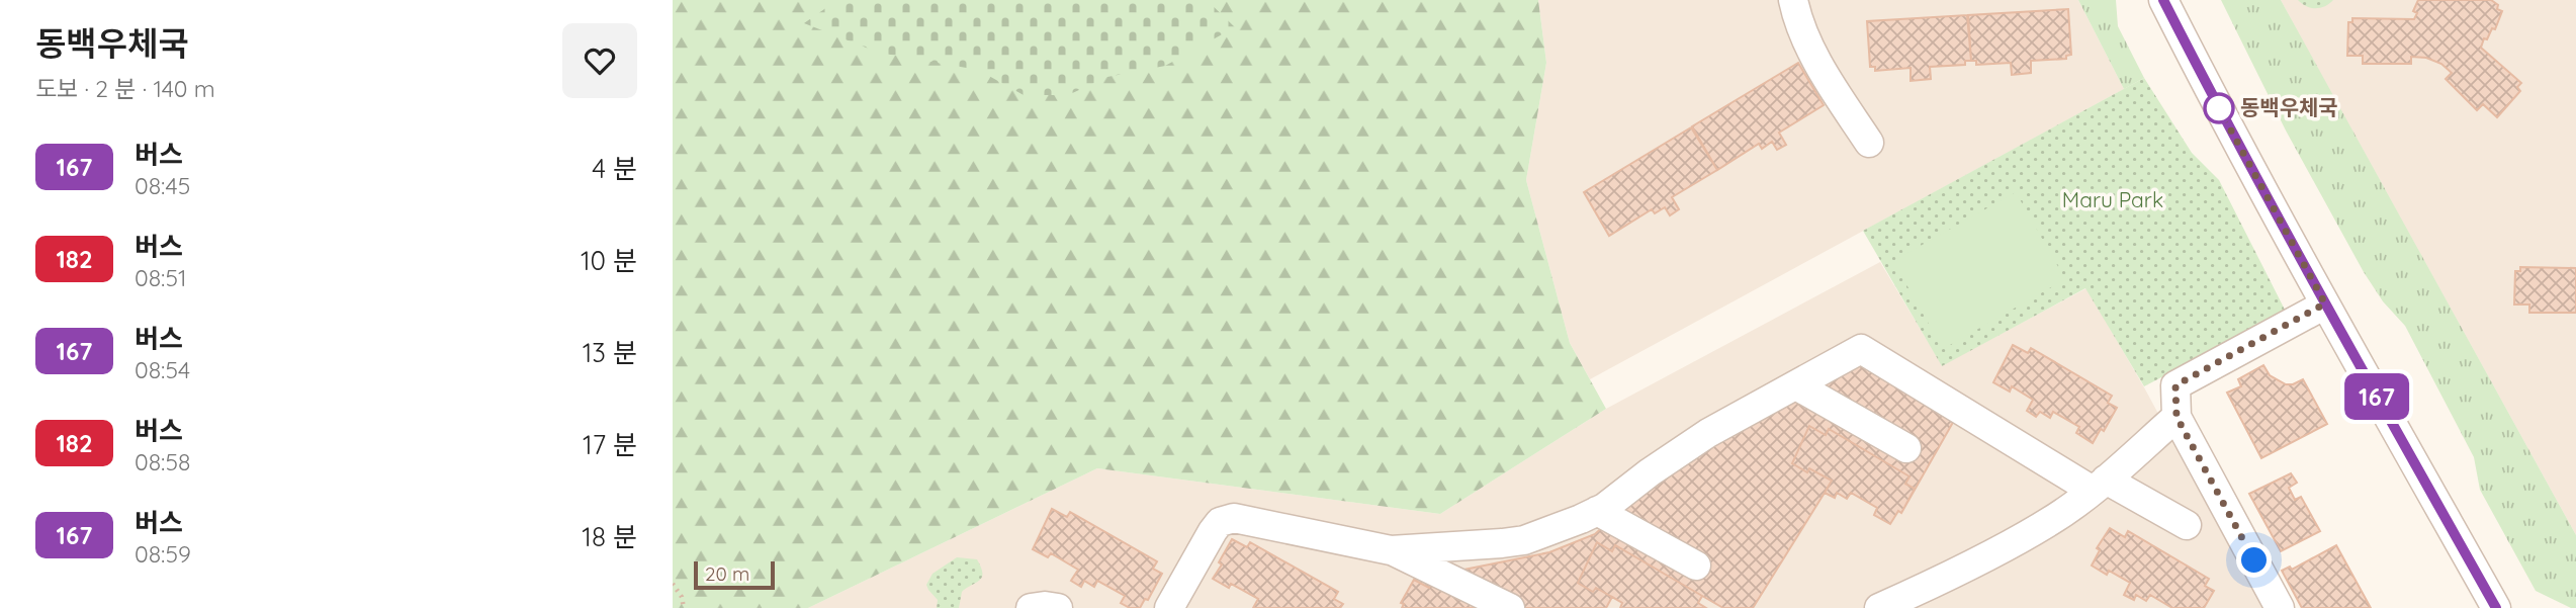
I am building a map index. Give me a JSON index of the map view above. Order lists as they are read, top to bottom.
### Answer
{
  "parks": ["Maru Park"],
  "places": ["동백우체국"],
  "lines": ["bus line 167"],
  "scale_bar": "20 m",
  "page": {
    "heading": ["동백우체국", "도보 · 2 분 · 140 m"],
    "on_map": "167",
    "list": [
      {
        "mark": "167",
        "name": "버스",
        "note": "08:45",
        "value": "4 분"
      },
      {
        "mark": "182",
        "name": "버스",
        "note": "08:51",
        "value": "10 분"
      },
      {
        "mark": "167",
        "name": "버스",
        "note": "08:54",
        "value": "13 분"
      },
      {
        "mark": "182",
        "name": "버스",
        "note": "08:58",
        "value": "17 분"
      },
      {
        "mark": "167",
        "name": "버스",
        "note": "08:59",
        "value": "18 분"
      }
    ],
    "scale": "20 m"
  }
}
